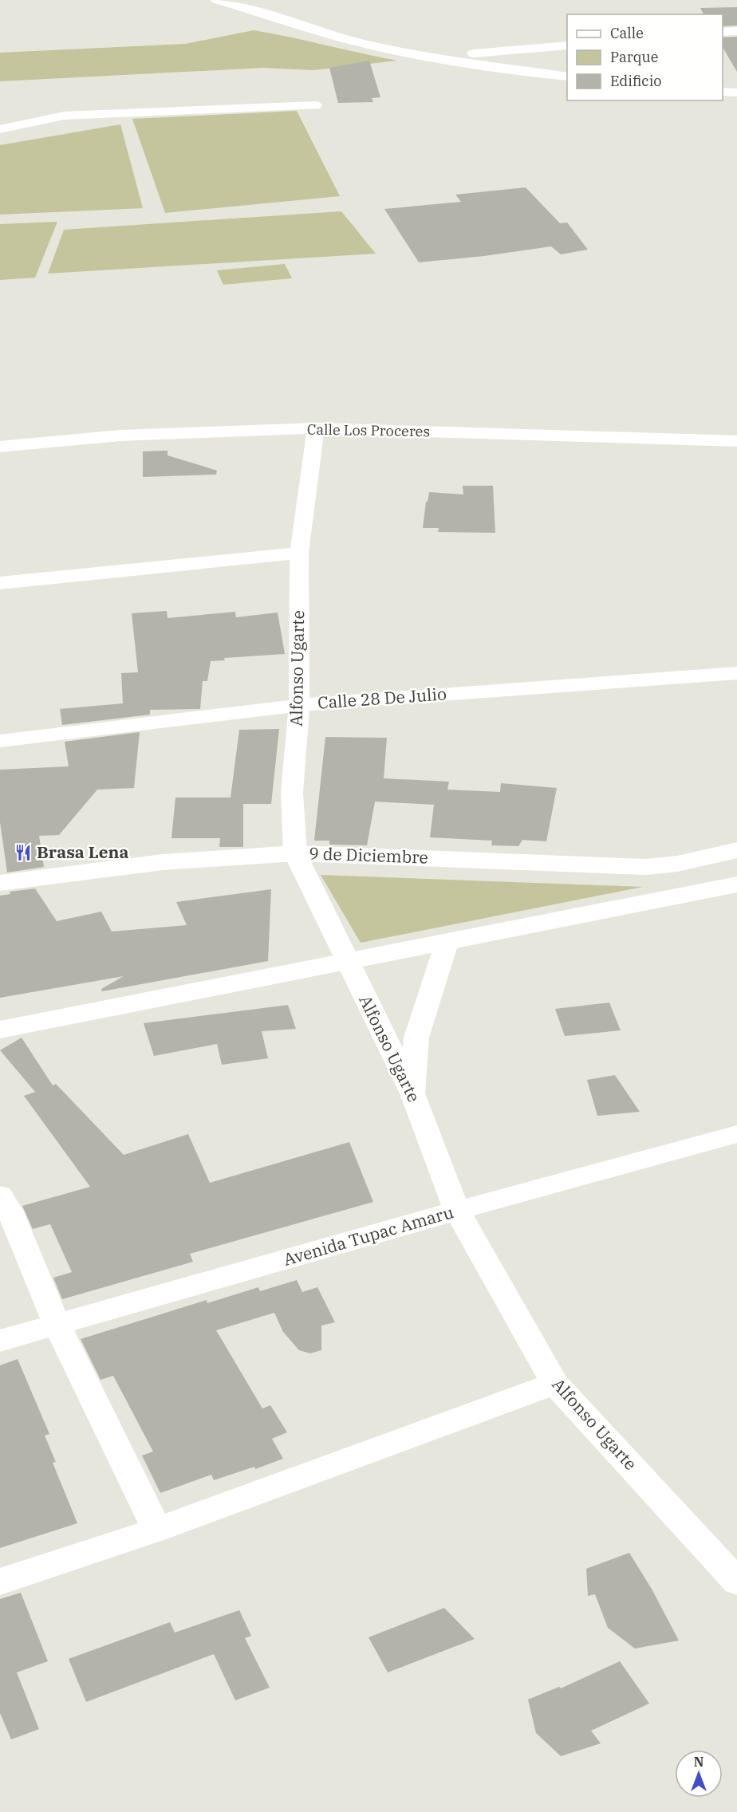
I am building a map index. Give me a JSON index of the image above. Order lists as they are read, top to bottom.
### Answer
{
  "streets": {
    "main road": ["9 de Diciembre"],
    "street": [
      "Calle Los Proceres",
      "Alfonso Ugarte",
      "Calle 28 De Julio",
      "Avenida Tupac Amaru"
    ]
  },
  "crossings": [
    ["Calle Los Proceres", "Alfonso Ugarte"],
    ["Alfonso Ugarte", "Calle 28 De Julio"],
    ["Alfonso Ugarte", "9 de Diciembre"],
    ["Alfonso Ugarte", "Avenida Tupac Amaru"]
  ],
  "places": {
    "restaurant": ["Brasa Lena"]
  },
  "legend": ["Calle", "Parque", "Edificio"],
  "north": "top"
}
